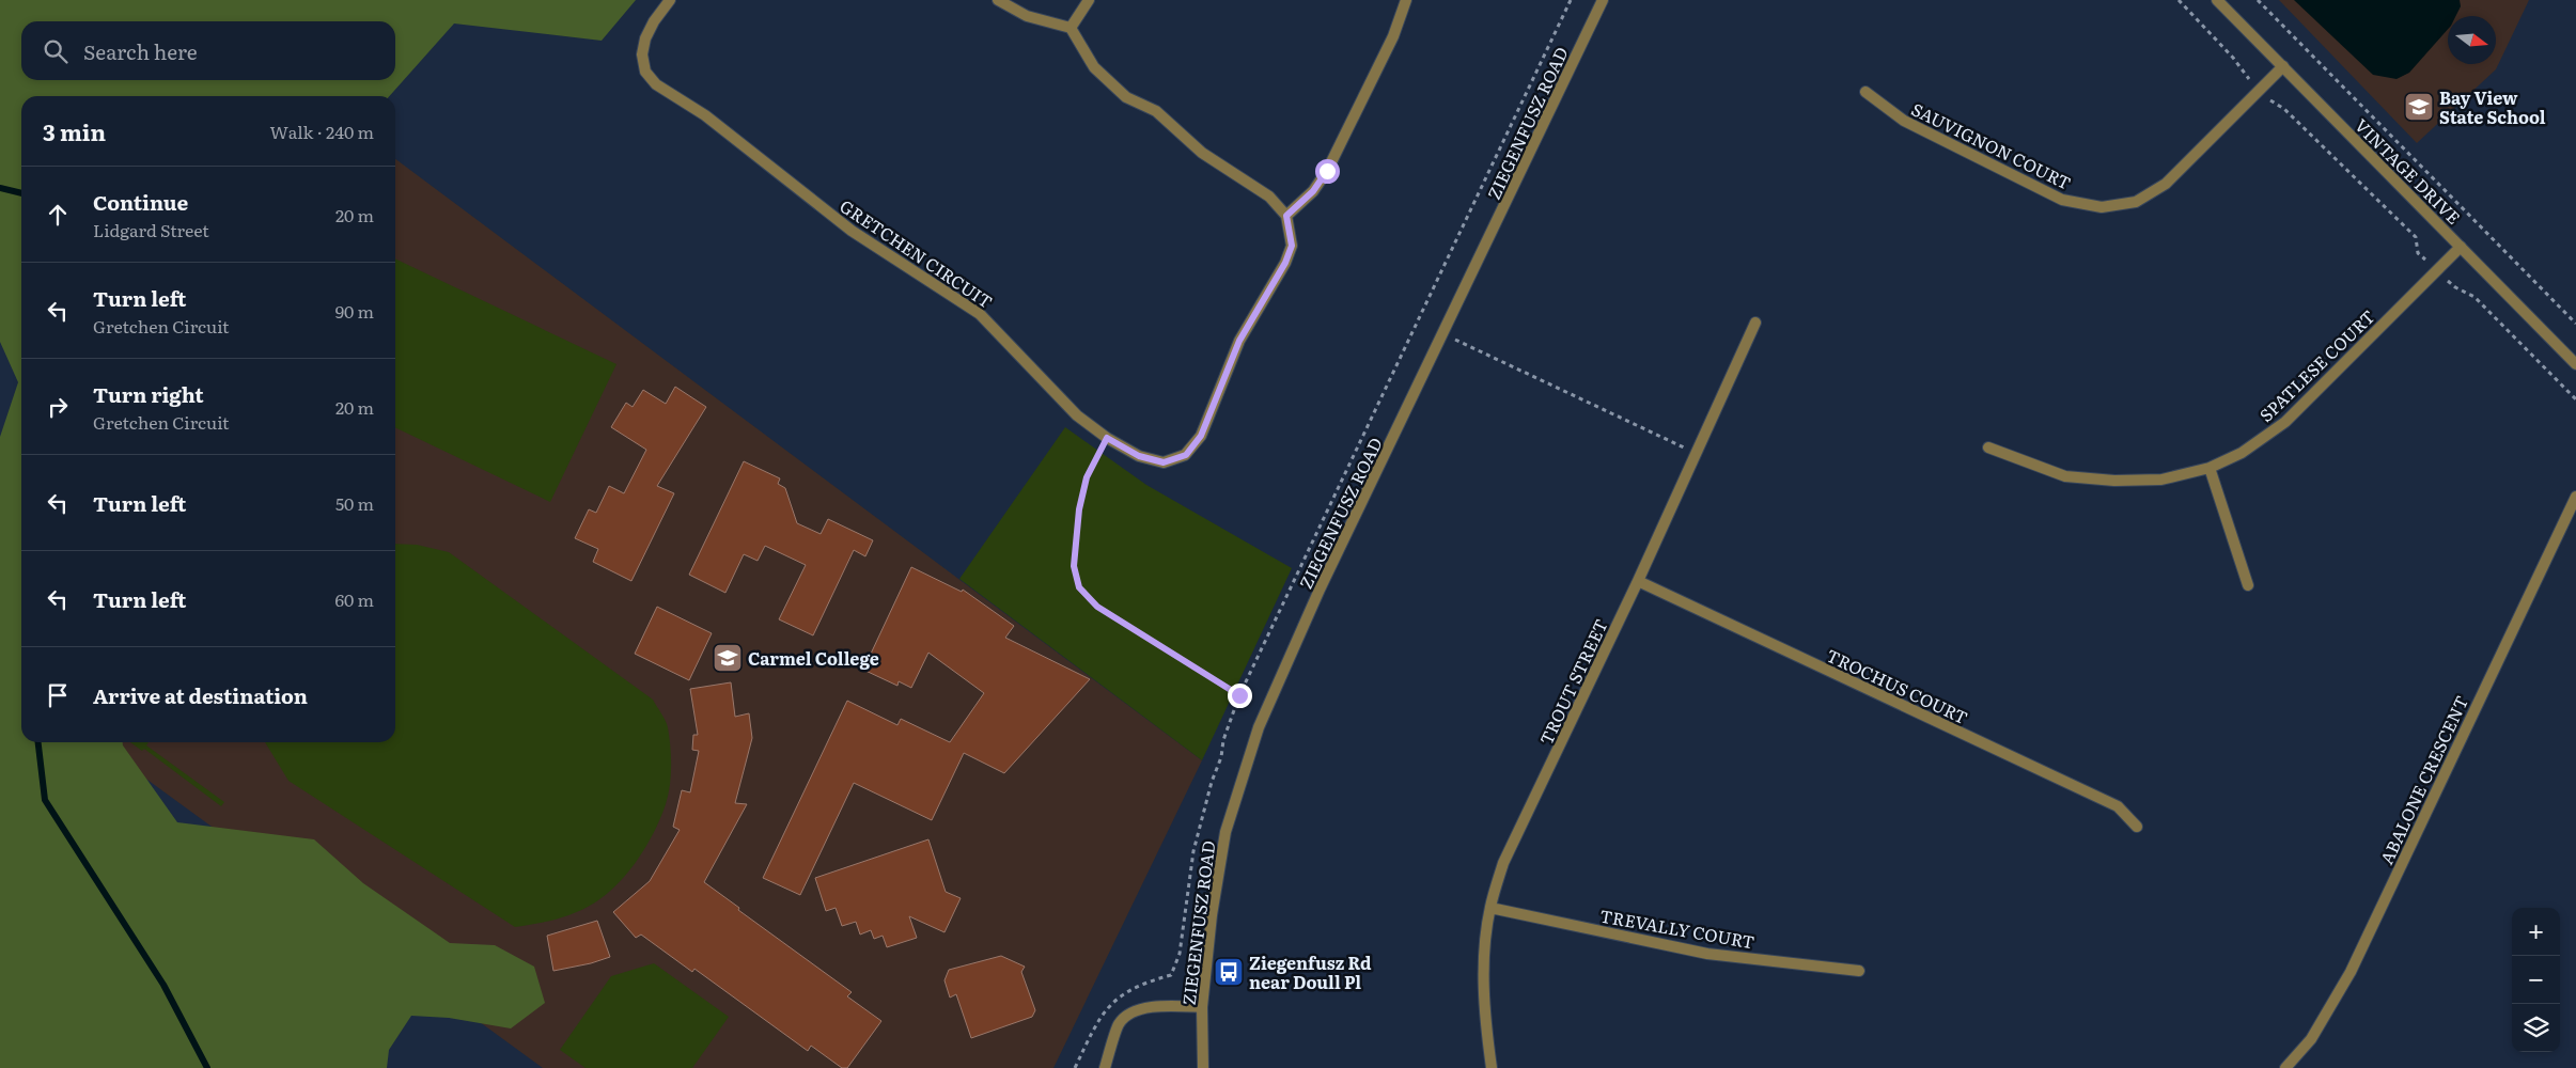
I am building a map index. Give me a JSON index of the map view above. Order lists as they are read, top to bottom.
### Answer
{
  "streets": {
    "street": [
      "ZIEGENFUSZ ROAD",
      "SAUVIGNON COURT",
      "VINTAGE DRIVE",
      "GRETCHEN CIRCUIT",
      "SPATLESE COURT",
      "TROUT STREET",
      "TROCHUS COURT",
      "ABALONE CRESCENT",
      "TREVALLY COURT"
    ]
  },
  "crossings": [
    ["SAUVIGNON COURT", "VINTAGE DRIVE"],
    ["VINTAGE DRIVE", "SPATLESE COURT"],
    ["TROUT STREET", "TROCHUS COURT"],
    ["TROUT STREET", "TREVALLY COURT"]
  ],
  "places": {
    "school or university": ["Bay View State School", "Carmel College"],
    "bus stop": ["Ziegenfusz Rd near Doull Pl"]
  },
  "north": "right",
  "page": {
    "search": "Search here",
    "heading": ["3 min", "Walk · 240 m"],
    "list": [
      ["Continue", "Lidgard Street", "20 m"],
      ["Turn left", "Gretchen Circuit", "90 m"],
      ["Turn right", "Gretchen Circuit", "20 m"],
      ["Turn left", "50 m"],
      ["Turn left", "60 m"],
      "Arrive at destination"
    ],
    "map_buttons": ["+", "−"]
  }
}
